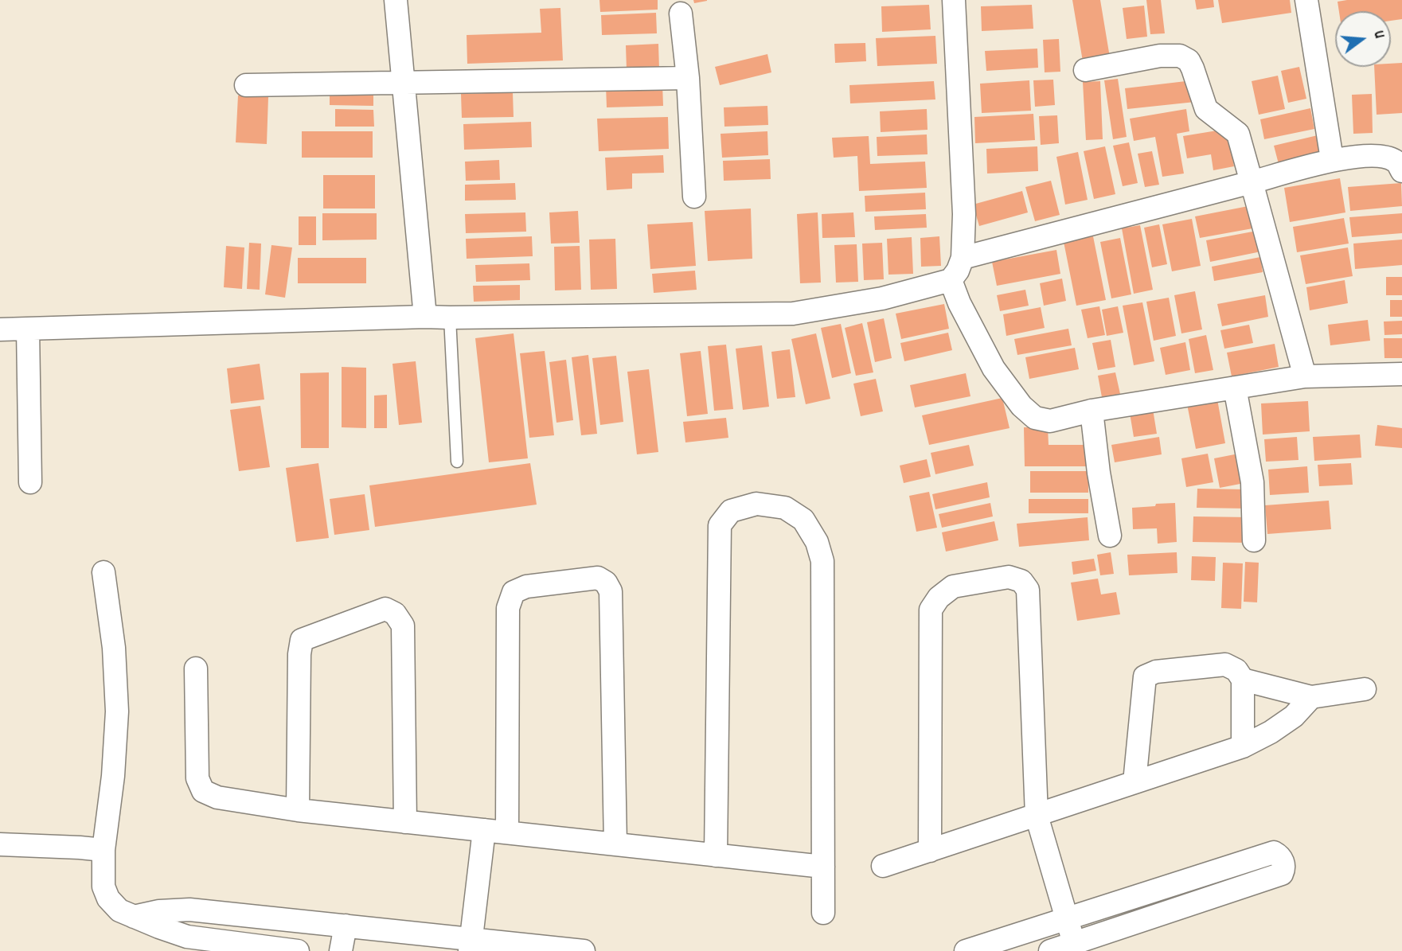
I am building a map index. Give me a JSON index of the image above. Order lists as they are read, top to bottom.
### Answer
{
  "north": "right"
}
